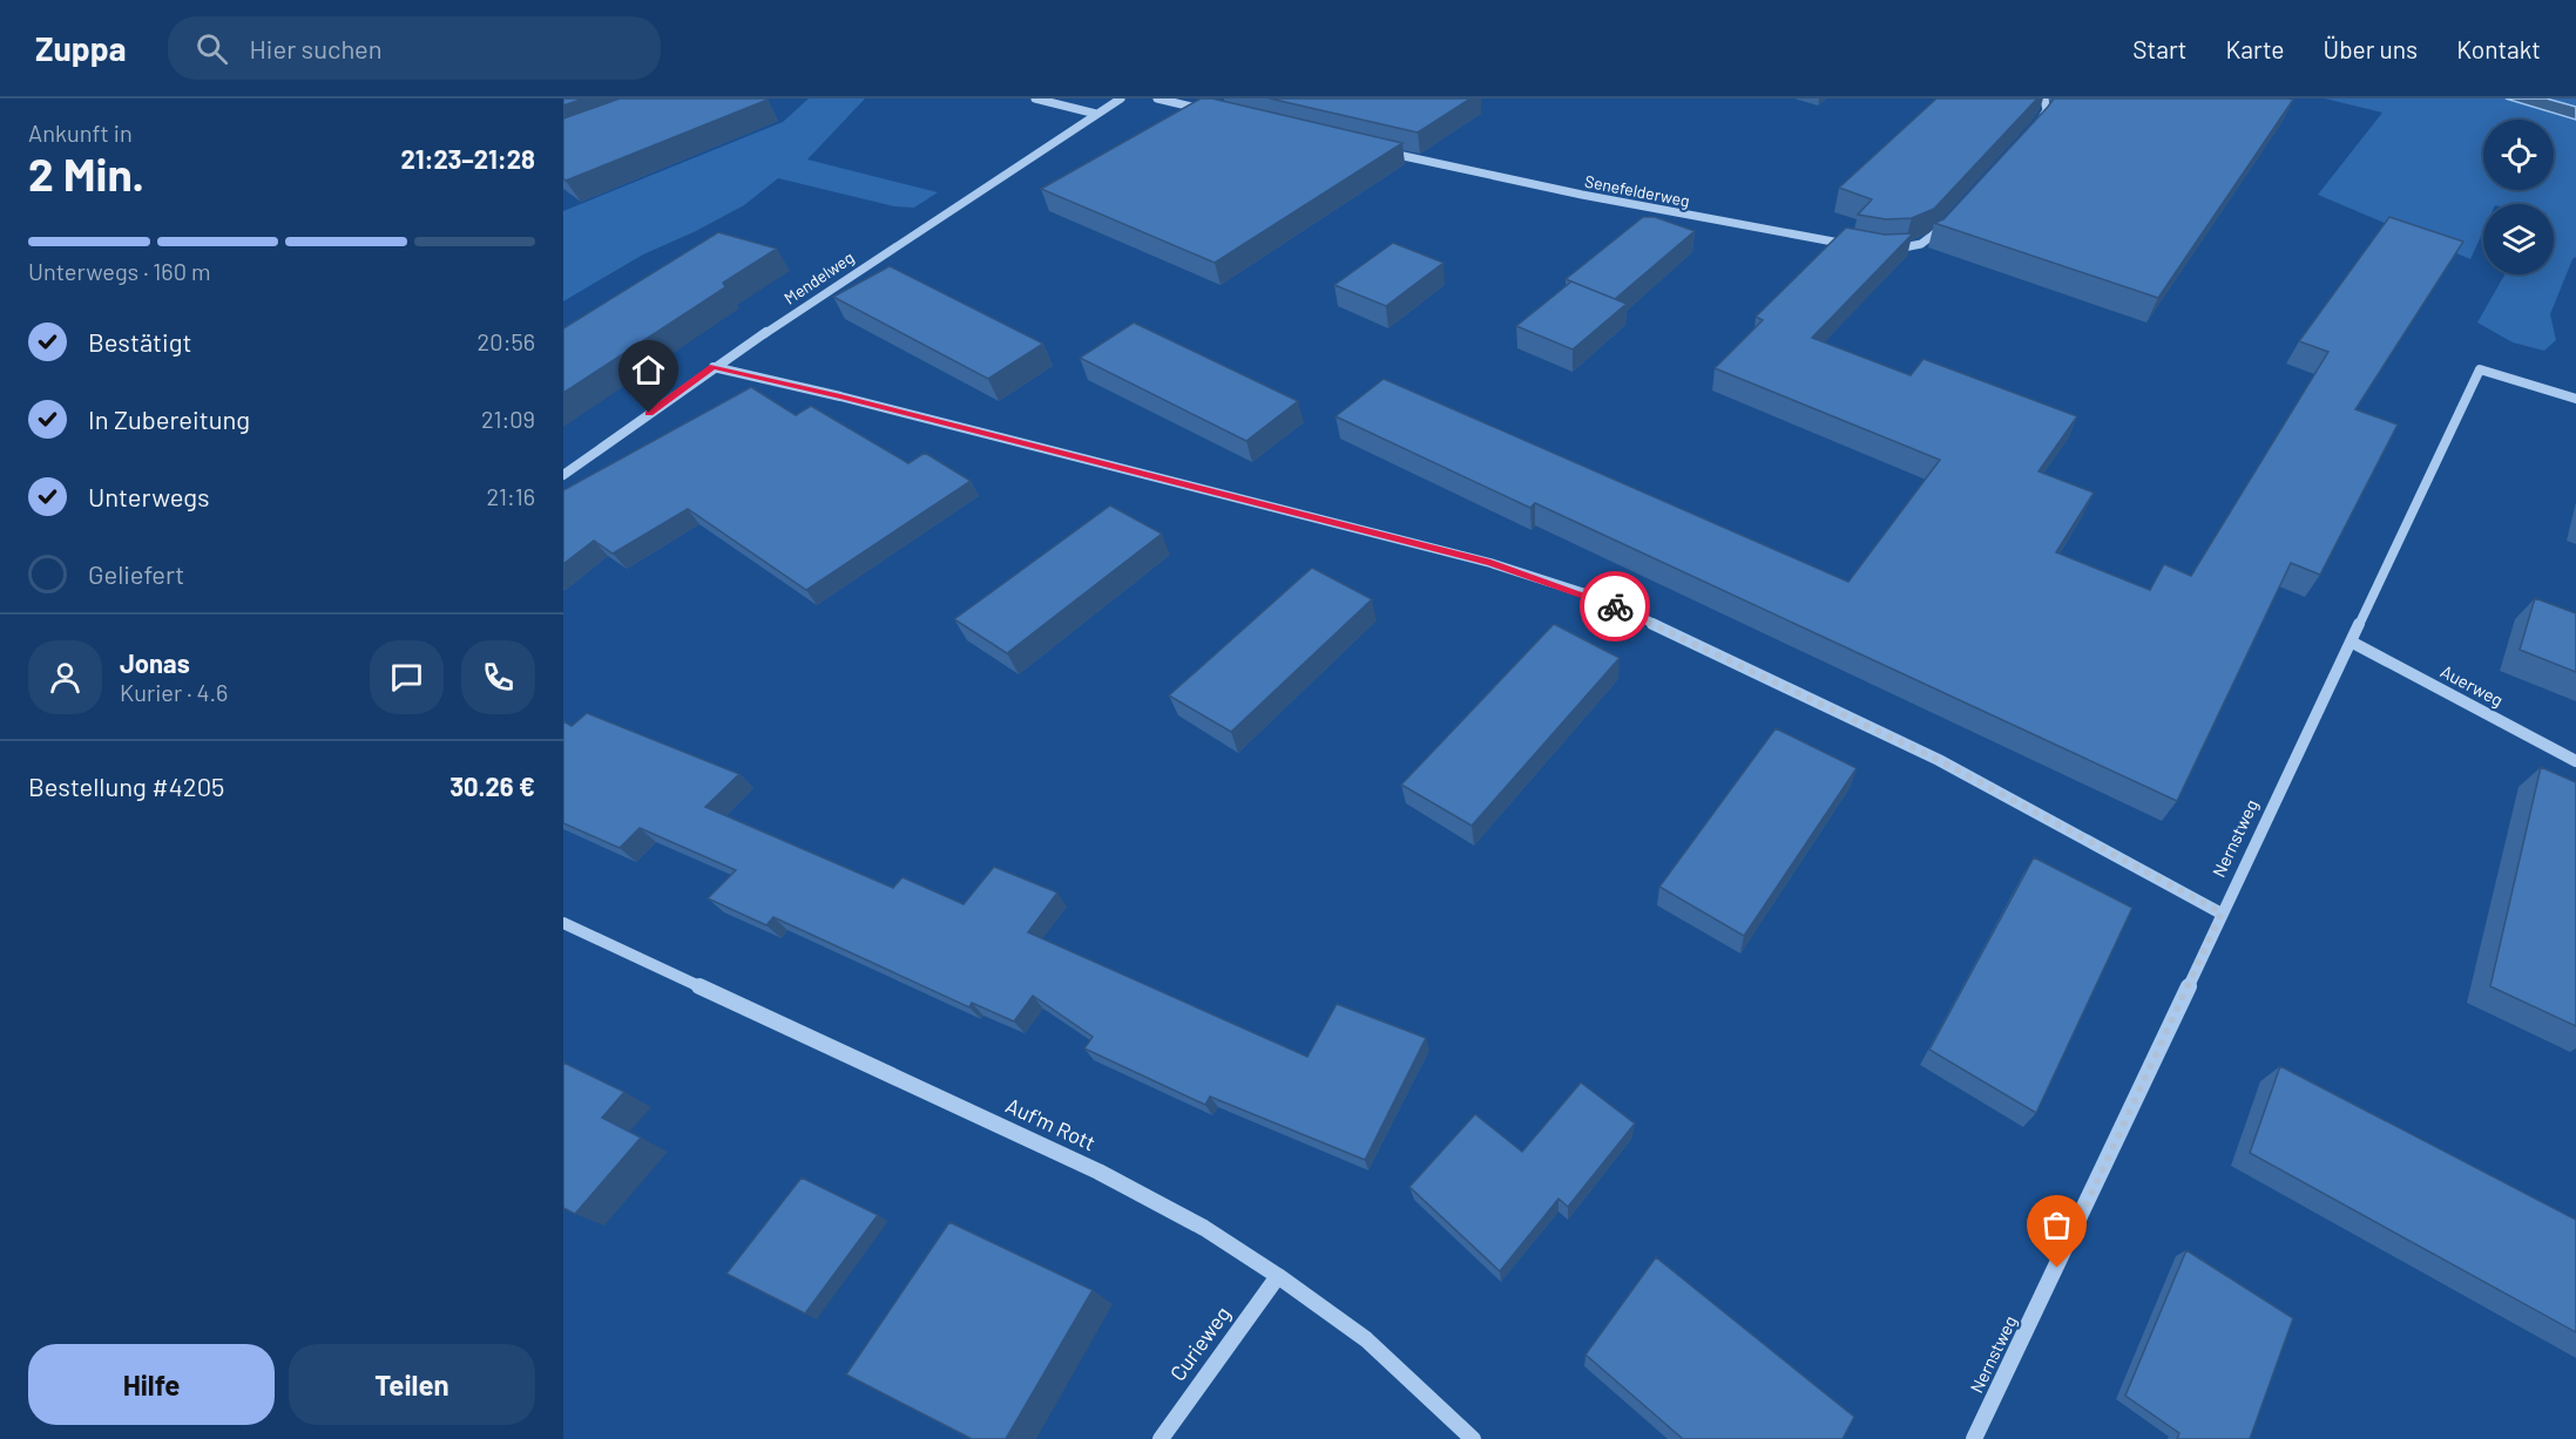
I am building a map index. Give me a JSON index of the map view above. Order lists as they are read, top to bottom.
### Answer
{
  "streets": {
    "street": [
      "Senefelderweg",
      "Mendelweg",
      "Auerweg",
      "Nernstweg",
      "Auf'm Rott",
      "Curieweg"
    ]
  },
  "crossings": [
    ["Auerweg", "Nernstweg"],
    ["Auf'm Rott", "Curieweg"]
  ],
  "page": {
    "header": "Zuppa",
    "search": "Hier suchen",
    "nav": [
      "Start",
      "Karte",
      "Über uns",
      "Kontakt"
    ],
    "heading": ["2 Min.", "Ankunft in", "21:23–21:28"],
    "panel": [
      "Jonas",
      "Kurier · 4.6",
      "Bestellung #4205",
      "30.26 €"
    ],
    "bar": "Unterwegs · 160 m",
    "list": [
      ["Bestätigt", "20:56"],
      ["In Zubereitung", "21:09"],
      ["Unterwegs", "21:16"],
      "Geliefert"
    ],
    "buttons": ["Hilfe", "Teilen"]
  }
}
